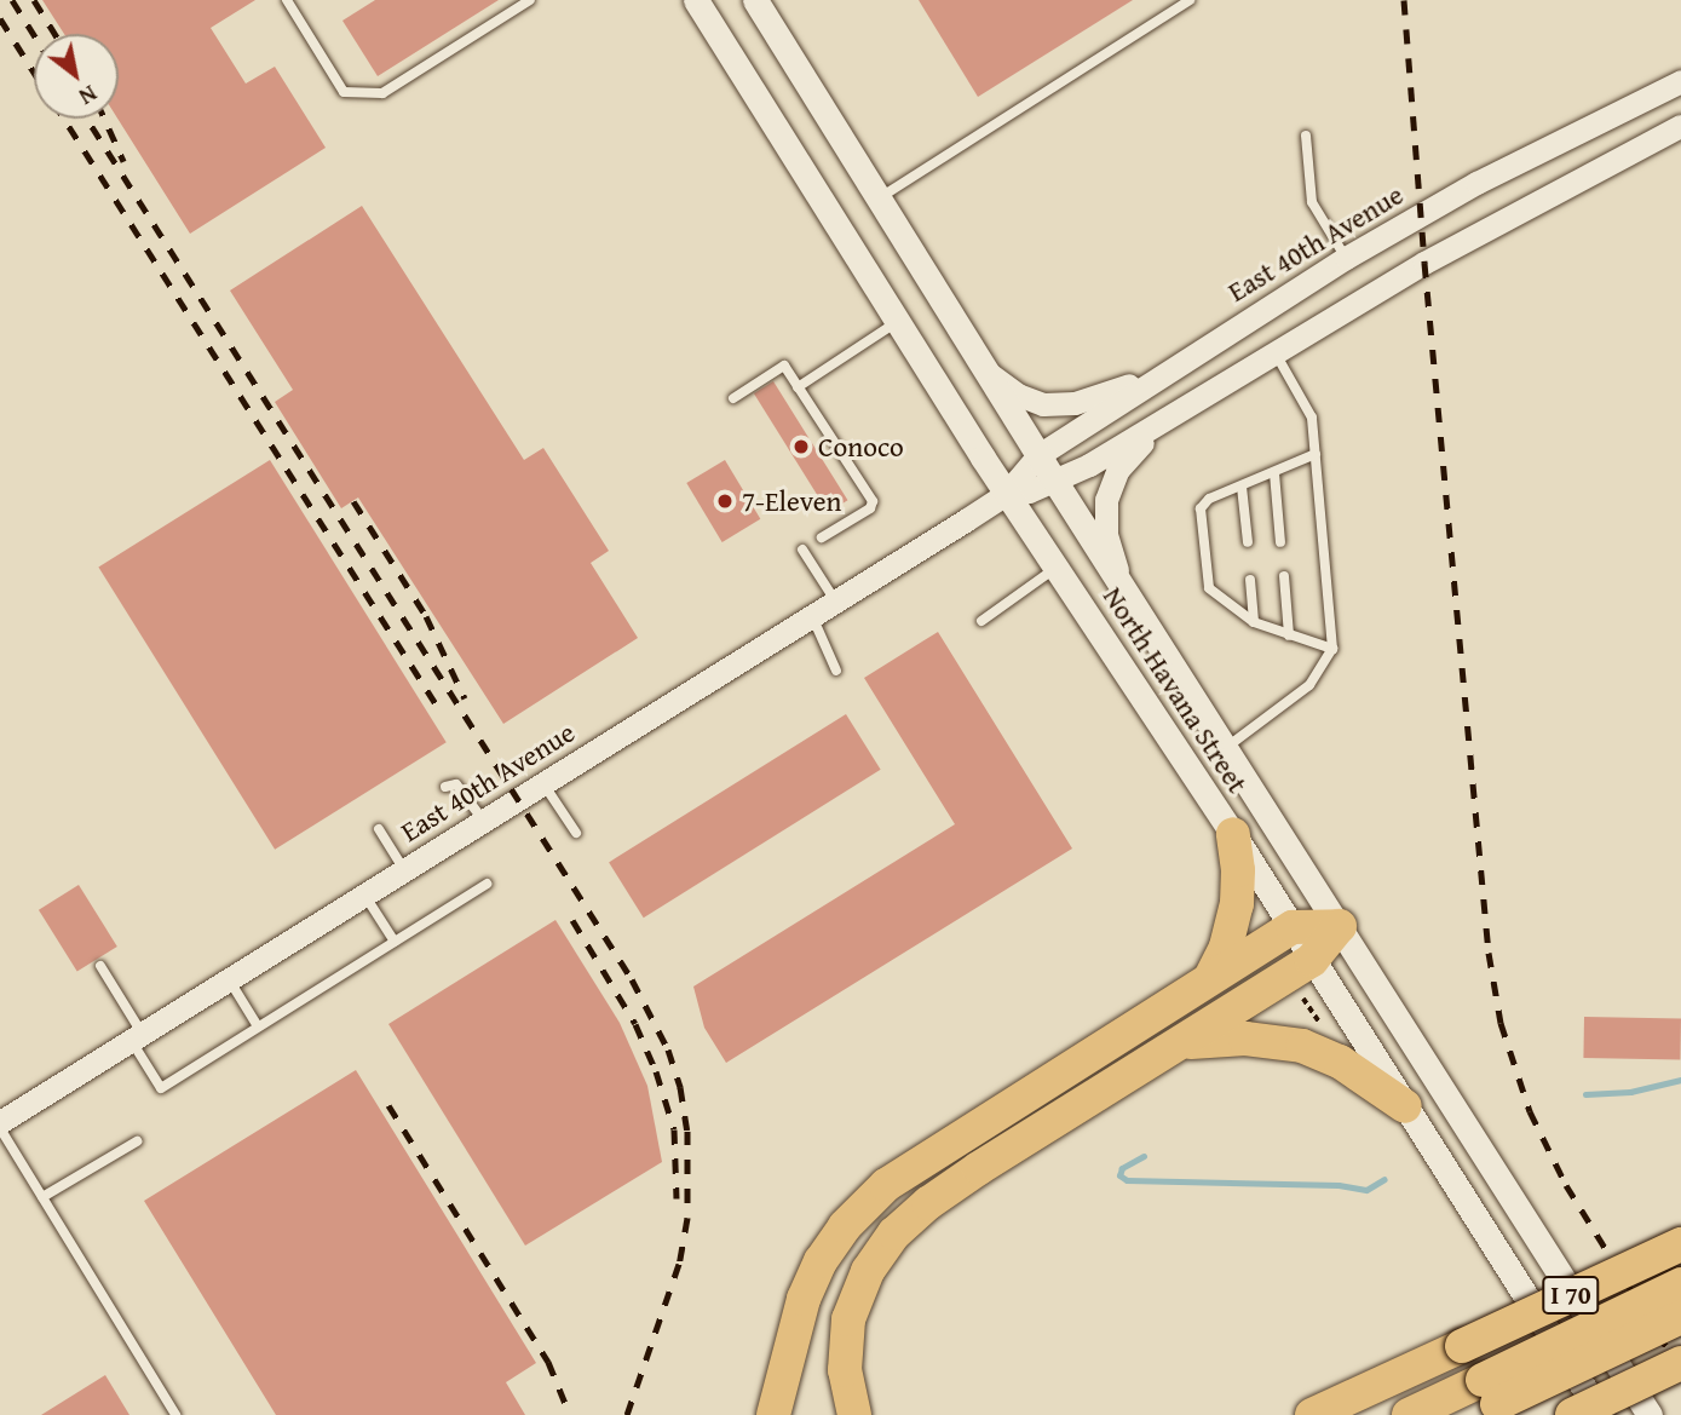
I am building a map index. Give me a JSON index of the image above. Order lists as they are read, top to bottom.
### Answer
{
  "streets": {
    "highway": ["I 70"],
    "main road": ["North Havana Street"],
    "street": ["East 40th Avenue"]
  },
  "crossings": [
    ["East 40th Avenue", "North Havana Street"]
  ],
  "places": ["Conoco", "7-Eleven"],
  "north": "bottom right"
}
